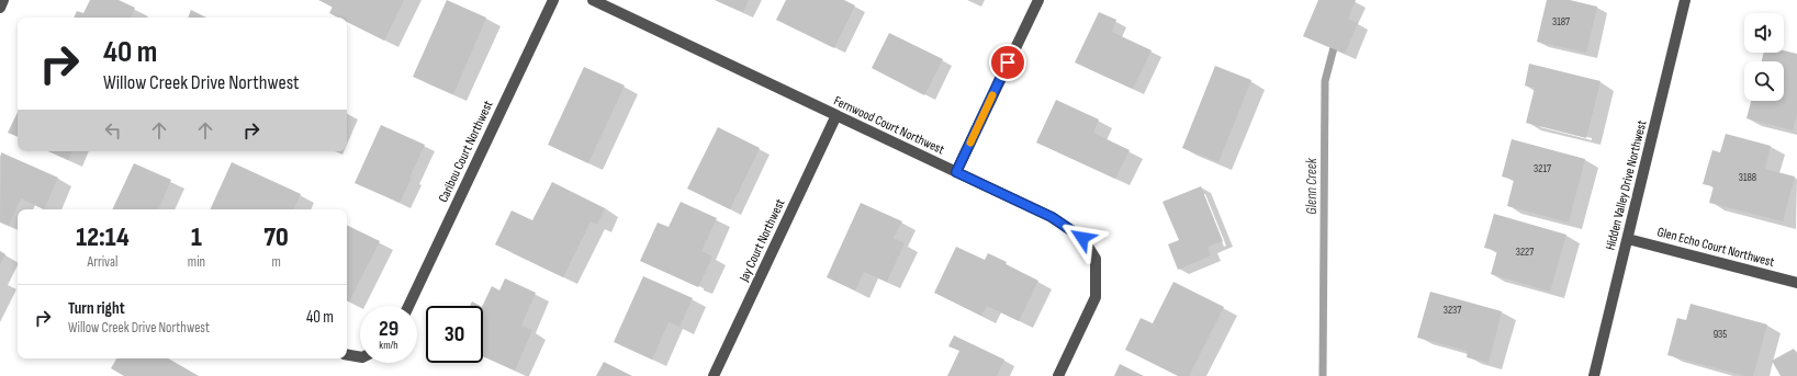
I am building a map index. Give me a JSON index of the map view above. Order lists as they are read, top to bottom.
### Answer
{
  "streets": {
    "street": [
      "Fernwood Court Northwest",
      "Caribou Court Northwest",
      "Hidden Valley Drive Northwest",
      "Jay Court Northwest",
      "Glen Echo Court Northwest"
    ]
  },
  "crossings": [
    ["Fernwood Court Northwest", "Jay Court Northwest"],
    ["Hidden Valley Drive Northwest", "Glen Echo Court Northwest"]
  ],
  "water": ["Glenn Creek"],
  "house_numbers": [
    "3187",
    "3217",
    "3188",
    "3227",
    "3237",
    "935"
  ],
  "page": {
    "turn": ["40 m", "Willow Creek Drive Northwest"],
    "eta": [
      "12:14",
      "Arrival",
      "1",
      "min",
      "70",
      "m"
    ],
    "list": [
      {
        "name": "Turn right",
        "note": "Willow Creek Drive Northwest",
        "value": "40 m"
      }
    ],
    "speed": "29 km/h",
    "limit": "30"
  }
}
